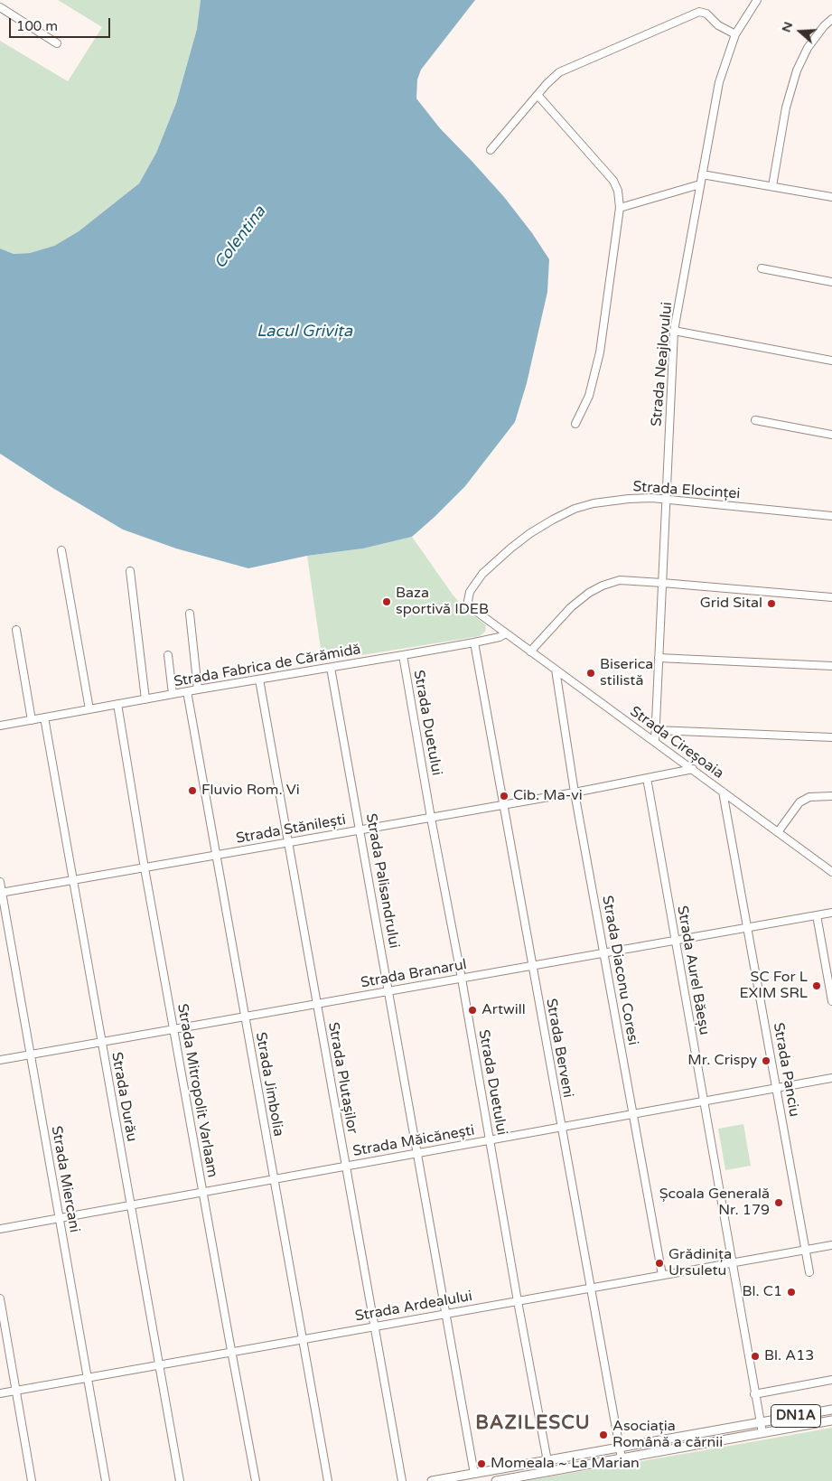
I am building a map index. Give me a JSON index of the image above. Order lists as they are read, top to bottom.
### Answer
{
  "streets": {
    "main road": ["DN1A"],
    "street": [
      "Strada Neajlovului",
      "Strada Elocinței",
      "Strada Fabrica de Cărămidă",
      "Strada Duetului",
      "Strada Cireșoaia",
      "Strada Stănilești",
      "Strada Palisandrului",
      "Strada Diaconu Coresi",
      "Strada Aurel Băeșu",
      "Strada Branarul",
      "Strada Berveni",
      "Strada Panciu",
      "Strada Plutașilor",
      "Strada Jimbolia",
      "Strada Mitropolit Varlaam",
      "Strada Durău",
      "Strada Măicănești",
      "Strada Miercani",
      "Strada Ardealului"
    ]
  },
  "crossings": [
    ["Strada Neajlovului", "Strada Elocinței"],
    ["Strada Neajlovului", "Strada Cireșoaia"],
    ["Strada Elocinței", "Strada Fabrica de Cărămidă"],
    ["Strada Elocinței", "Strada Cireșoaia"],
    ["Strada Fabrica de Cărămidă", "Strada Duetului"],
    ["Strada Fabrica de Cărămidă", "Strada Cireșoaia"],
    ["Strada Fabrica de Cărămidă", "Strada Palisandrului"],
    ["Strada Fabrica de Cărămidă", "Strada Berveni"],
    ["Strada Fabrica de Cărămidă", "Strada Plutașilor"],
    ["Strada Fabrica de Cărămidă", "Strada Jimbolia"],
    ["Strada Fabrica de Cărămidă", "Strada Mitropolit Varlaam"],
    ["Strada Fabrica de Cărămidă", "Strada Durău"],
    ["Strada Duetului", "Strada Stănilești"],
    ["Strada Duetului", "Strada Branarul"],
    ["Strada Duetului", "Strada Măicănești"],
    ["Strada Duetului", "Strada Ardealului"],
    ["Strada Duetului", "DN1A"],
    ["Strada Cireșoaia", "Strada Stănilești"],
    ["Strada Cireșoaia", "Strada Diaconu Coresi"],
    ["Strada Cireșoaia", "Strada Panciu"],
    ["Strada Stănilești", "Strada Palisandrului"],
    ["Strada Stănilești", "Strada Diaconu Coresi"],
    ["Strada Stănilești", "Strada Aurel Băeșu"],
    ["Strada Stănilești", "Strada Berveni"],
    ["Strada Stănilești", "Strada Plutașilor"],
    ["Strada Stănilești", "Strada Jimbolia"],
    ["Strada Stănilești", "Strada Mitropolit Varlaam"],
    ["Strada Stănilești", "Strada Durău"],
    ["Strada Stănilești", "Strada Miercani"],
    ["Strada Palisandrului", "Strada Branarul"],
    ["Strada Palisandrului", "Strada Măicănești"],
    ["Strada Palisandrului", "Strada Ardealului"],
    ["Strada Palisandrului", "DN1A"],
    ["Strada Diaconu Coresi", "Strada Branarul"],
    ["Strada Diaconu Coresi", "Strada Măicănești"],
    ["Strada Diaconu Coresi", "Strada Ardealului"],
    ["Strada Aurel Băeșu", "Strada Branarul"],
    ["Strada Aurel Băeșu", "Strada Măicănești"],
    ["Strada Aurel Băeșu", "Strada Ardealului"],
    ["Strada Aurel Băeșu", "DN1A"],
    ["Strada Branarul", "Strada Berveni"],
    ["Strada Branarul", "Strada Panciu"],
    ["Strada Branarul", "Strada Plutașilor"],
    ["Strada Branarul", "Strada Jimbolia"],
    ["Strada Branarul", "Strada Mitropolit Varlaam"],
    ["Strada Branarul", "Strada Durău"],
    ["Strada Branarul", "Strada Miercani"],
    ["Strada Berveni", "Strada Măicănești"],
    ["Strada Berveni", "Strada Ardealului"],
    ["Strada Berveni", "DN1A"],
    ["Strada Panciu", "Strada Măicănești"],
    ["Strada Panciu", "Strada Ardealului"],
    ["Strada Plutașilor", "Strada Măicănești"],
    ["Strada Plutașilor", "Strada Ardealului"],
    ["Strada Jimbolia", "Strada Măicănești"],
    ["Strada Jimbolia", "Strada Ardealului"],
    ["Strada Mitropolit Varlaam", "Strada Măicănești"],
    ["Strada Mitropolit Varlaam", "Strada Ardealului"],
    ["Strada Durău", "Strada Măicănești"],
    ["Strada Durău", "Strada Ardealului"],
    ["Strada Măicănești", "Strada Miercani"],
    ["Strada Miercani", "Strada Ardealului"]
  ],
  "districts": ["BAZILESCU"],
  "water": ["Colentina", "Lacul Grivița"],
  "places": [
    "Baza sportivă IDEB",
    "Grid Sital",
    "Biserica stilistă",
    "Fluvio Rom. Vi",
    "Cib. Ma-vi",
    "SC For L EXIM SRL",
    "Artwill",
    "Mr. Crispy",
    "Școala Generală Nr. 179",
    "Grădinița Ursuletu",
    "Bl. C1",
    "Bl. A13",
    "Asociația Română a cărnii",
    "Momeala ~ La Marian"
  ],
  "scale_bar": "100 m",
  "north": "left"
}
